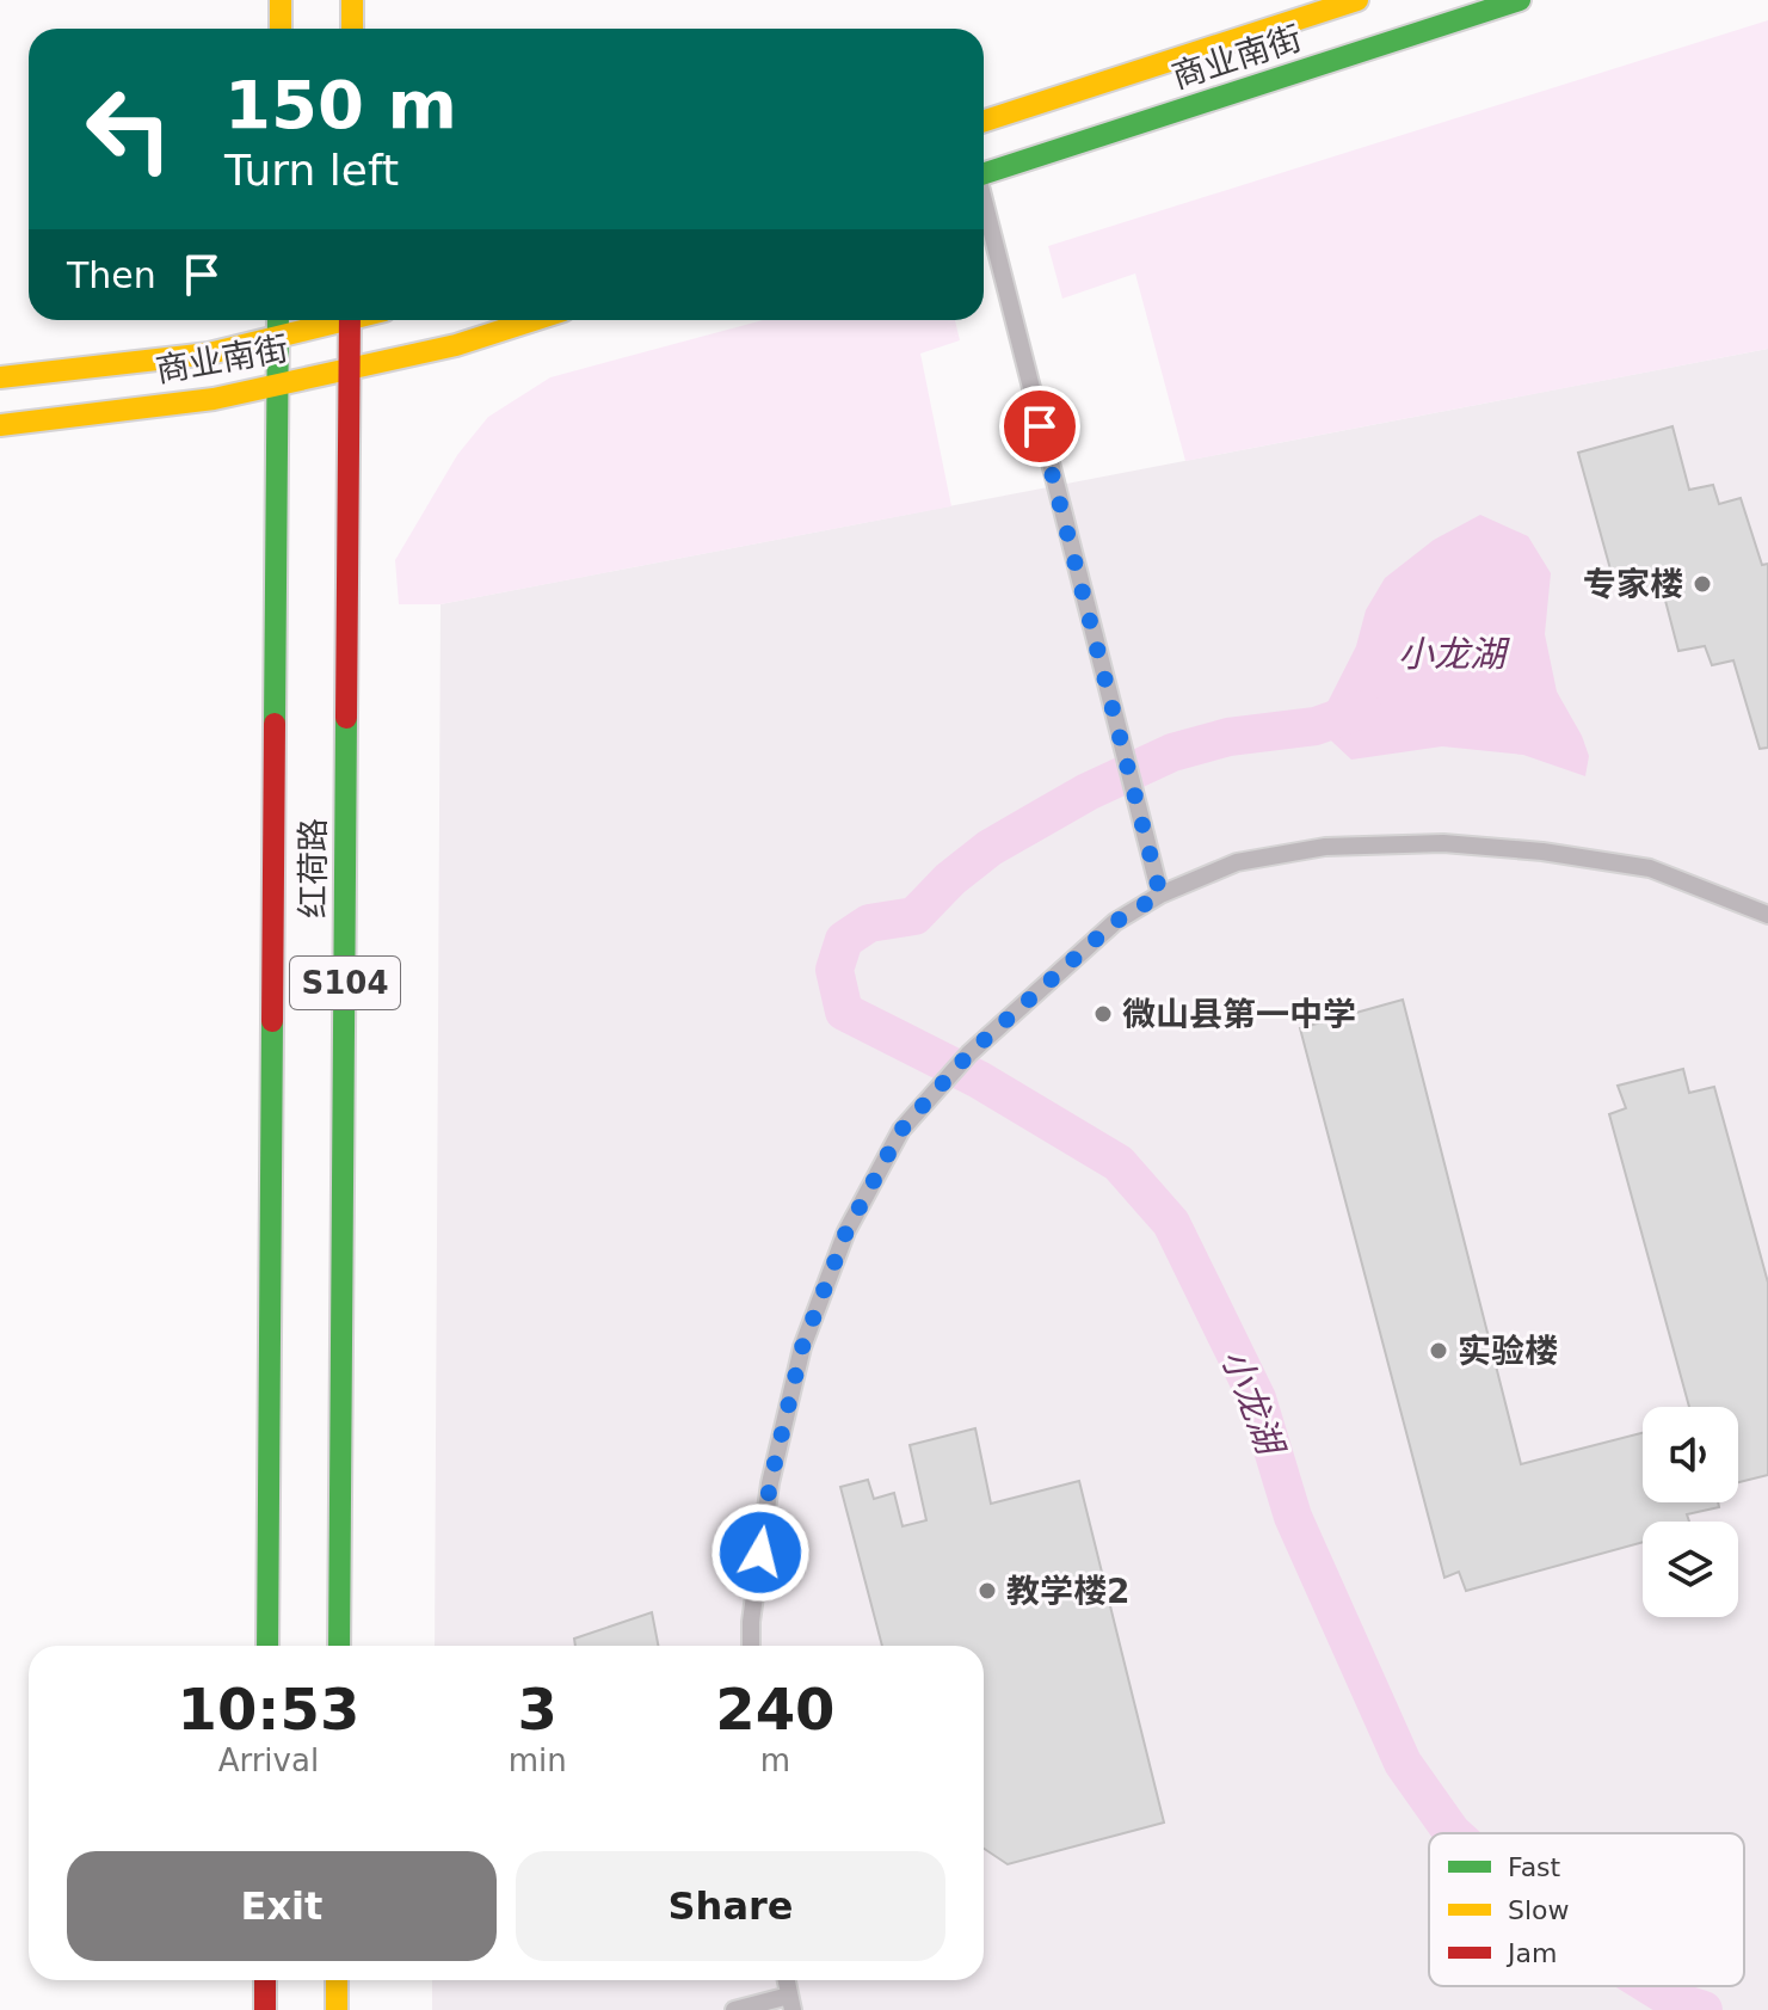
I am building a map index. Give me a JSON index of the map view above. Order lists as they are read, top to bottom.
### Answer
{
  "streets": {
    "main road": ["商业南街", "红荷路", "S104"]
  },
  "crossings": [
    ["商业南街", "红荷路"]
  ],
  "water": ["小龙湖"],
  "places": [
    "专家楼",
    "微山县第一中学",
    "实验楼",
    "教学楼2"
  ],
  "legend": ["Fast", "Slow", "Jam"],
  "page": {
    "turn": ["150 m", "Turn left"],
    "then": "Then",
    "eta": [
      "10:53",
      "Arrival",
      "3",
      "min",
      "240",
      "m"
    ],
    "buttons": ["Exit", "Share"]
  }
}
